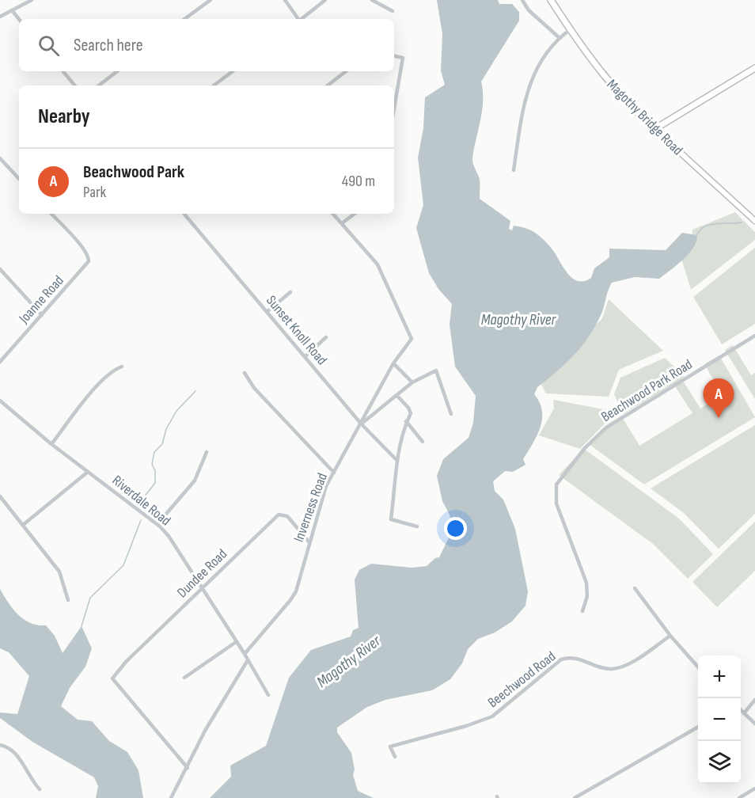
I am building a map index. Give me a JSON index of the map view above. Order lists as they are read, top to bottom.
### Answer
{
  "streets": {
    "main road": ["Magothy Bridge Road"],
    "street": [
      "Joanne Road",
      "Sunset Knoll Road",
      "Beachwood Park Road",
      "Riverdale Road",
      "Inverness Road",
      "Dundee Road",
      "Beechwood Road"
    ]
  },
  "crossings": [
    ["Sunset Knoll Road", "Inverness Road"],
    ["Riverdale Road", "Inverness Road"],
    ["Riverdale Road", "Dundee Road"],
    ["Inverness Road", "Dundee Road"]
  ],
  "water": ["Magothy River"],
  "page": {
    "search": "Search here",
    "heading": "Nearby",
    "list": [
      {
        "mark": "A",
        "name": "Beachwood Park",
        "note": "Park",
        "value": "490 m"
      }
    ],
    "pins": "A",
    "map_buttons": ["+", "−"]
  }
}
